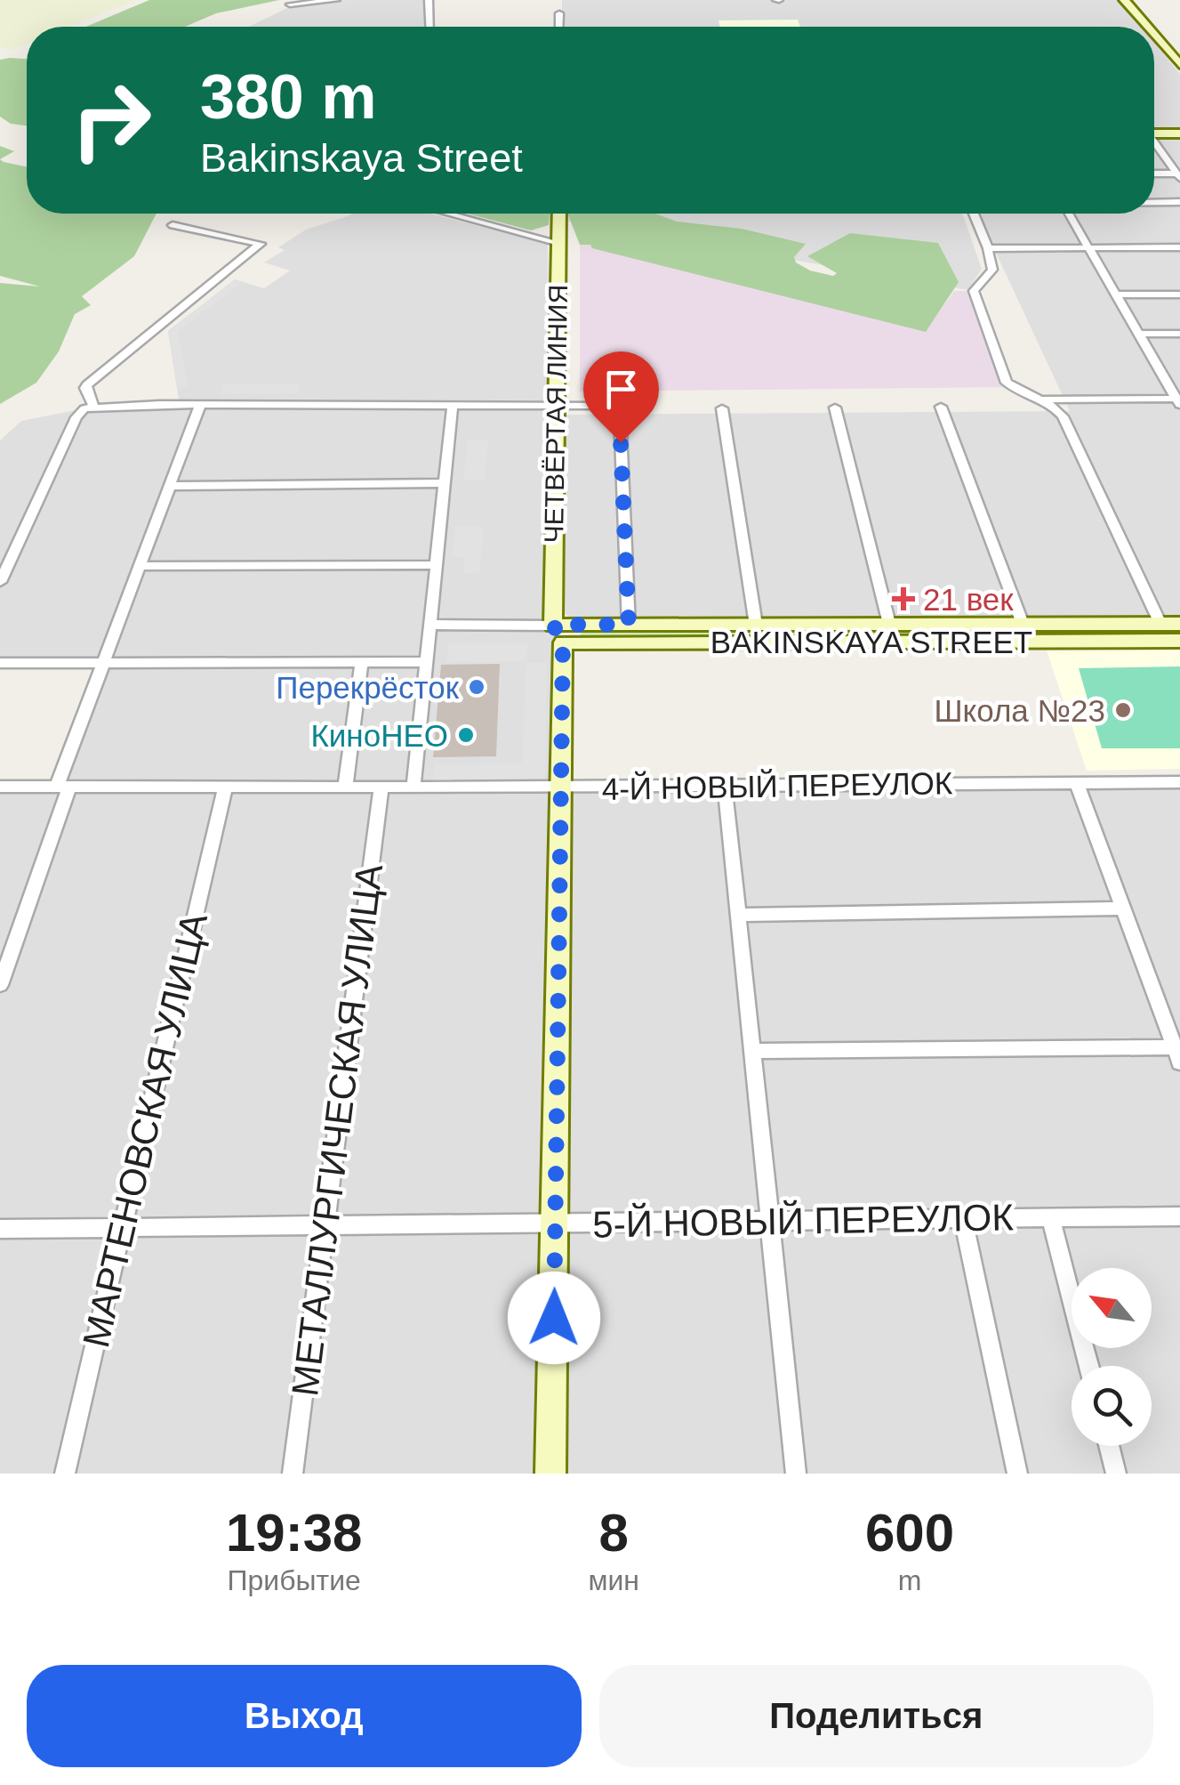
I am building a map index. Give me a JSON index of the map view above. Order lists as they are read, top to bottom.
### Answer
{
  "streets": {
    "street": [
      "ЧЕТВЁРТАЯ ЛИНИЯ",
      "BAKINSKAYA STREET",
      "4-Й НОВЫЙ ПЕРЕУЛОК",
      "МАРТЕНОВСКАЯ УЛИЦА",
      "МЕТАЛЛУРГИЧЕСКАЯ УЛИЦА",
      "5-Й НОВЫЙ ПЕРЕУЛОК"
    ]
  },
  "crossings": [
    ["ЧЕТВЁРТАЯ ЛИНИЯ", "BAKINSKAYA STREET"],
    ["ЧЕТВЁРТАЯ ЛИНИЯ", "4-Й НОВЫЙ ПЕРЕУЛОК"],
    ["ЧЕТВЁРТАЯ ЛИНИЯ", "5-Й НОВЫЙ ПЕРЕУЛОК"],
    ["4-Й НОВЫЙ ПЕРЕУЛОК", "МАРТЕНОВСКАЯ УЛИЦА"],
    ["4-Й НОВЫЙ ПЕРЕУЛОК", "МЕТАЛЛУРГИЧЕСКАЯ УЛИЦА"],
    ["МАРТЕНОВСКАЯ УЛИЦА", "5-Й НОВЫЙ ПЕРЕУЛОК"],
    ["МЕТАЛЛУРГИЧЕСКАЯ УЛИЦА", "5-Й НОВЫЙ ПЕРЕУЛОК"]
  ],
  "places": {
    "health": ["21 век"],
    "other": ["Перекрёсток", "Школа №23", "КиноНЕО"]
  },
  "north": "top left",
  "page": {
    "turn": ["380 m", "Bakinskaya Street"],
    "eta": [
      "19:38",
      "Прибытие",
      "8",
      "мин",
      "600",
      "m"
    ],
    "buttons": ["Выход", "Поделиться"]
  }
}
